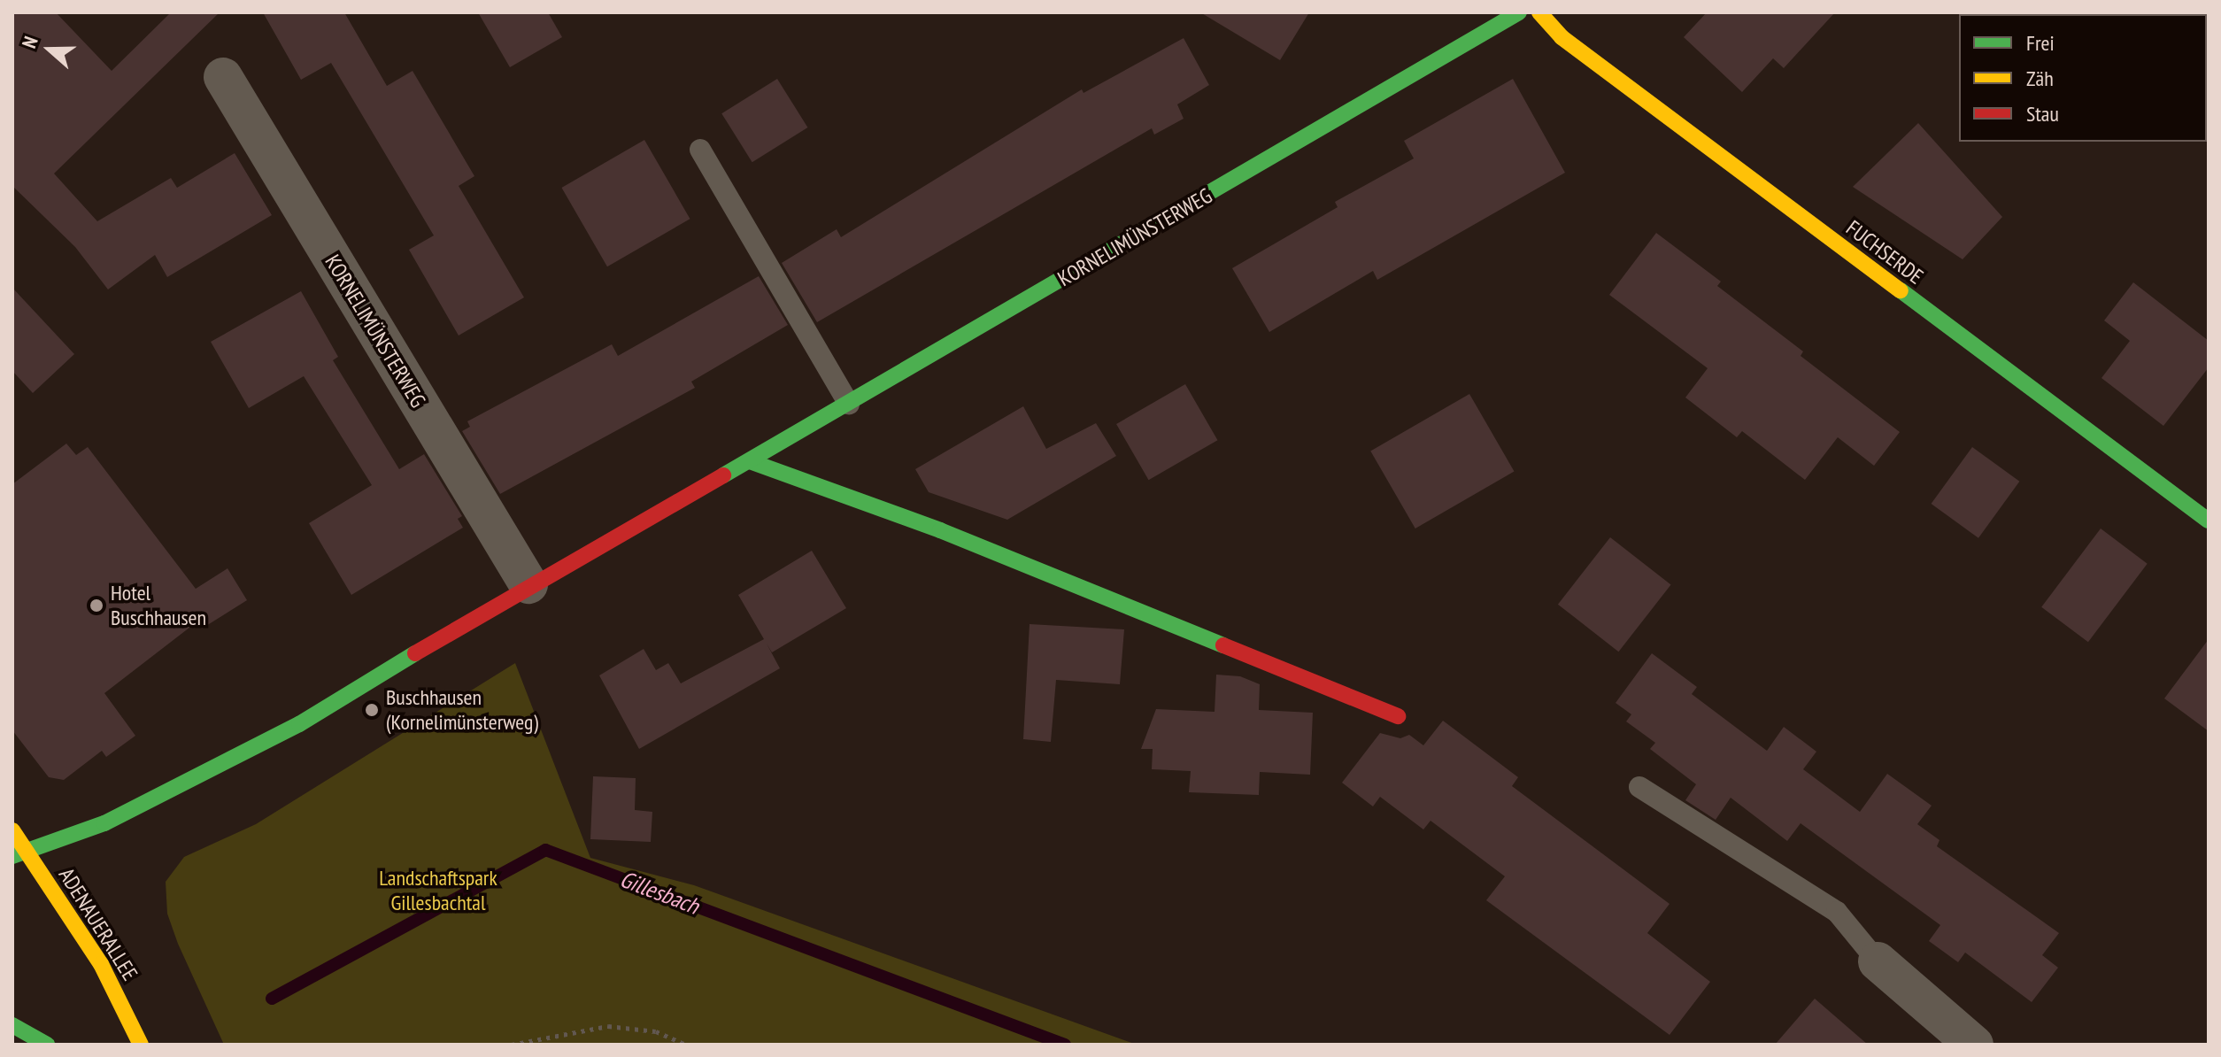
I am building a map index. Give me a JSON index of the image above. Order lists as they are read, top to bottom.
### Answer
{
  "streets": {
    "street": ["KORNELIMÜNSTERWEG", "FUCHSERDE", "ADENAUERALLEE"]
  },
  "crossings": [
    ["KORNELIMÜNSTERWEG", "ADENAUERALLEE"]
  ],
  "water": ["Gillesbach"],
  "parks": ["Landschaftspark Gillesbachtal"],
  "places": ["Hotel Buschhausen", "Buschhausen (Kornelimünsterweg)"],
  "legend": ["Frei", "Zäh", "Stau"],
  "north": "left"
}
